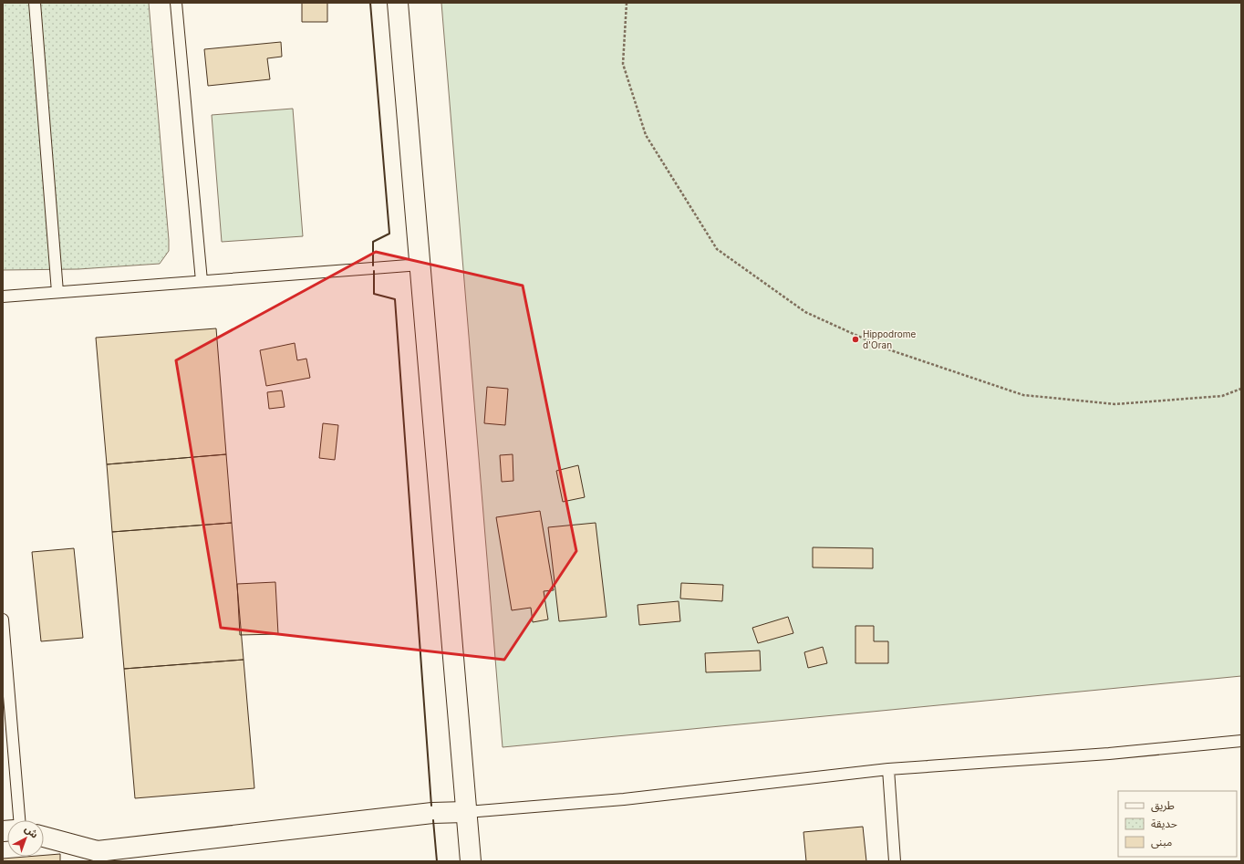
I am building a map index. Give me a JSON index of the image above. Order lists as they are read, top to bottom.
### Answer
{
  "places": ["Hippodrome d'Oran"],
  "legend": ["طريق", "حديقة", "مبنى"],
  "north": "top right"
}
